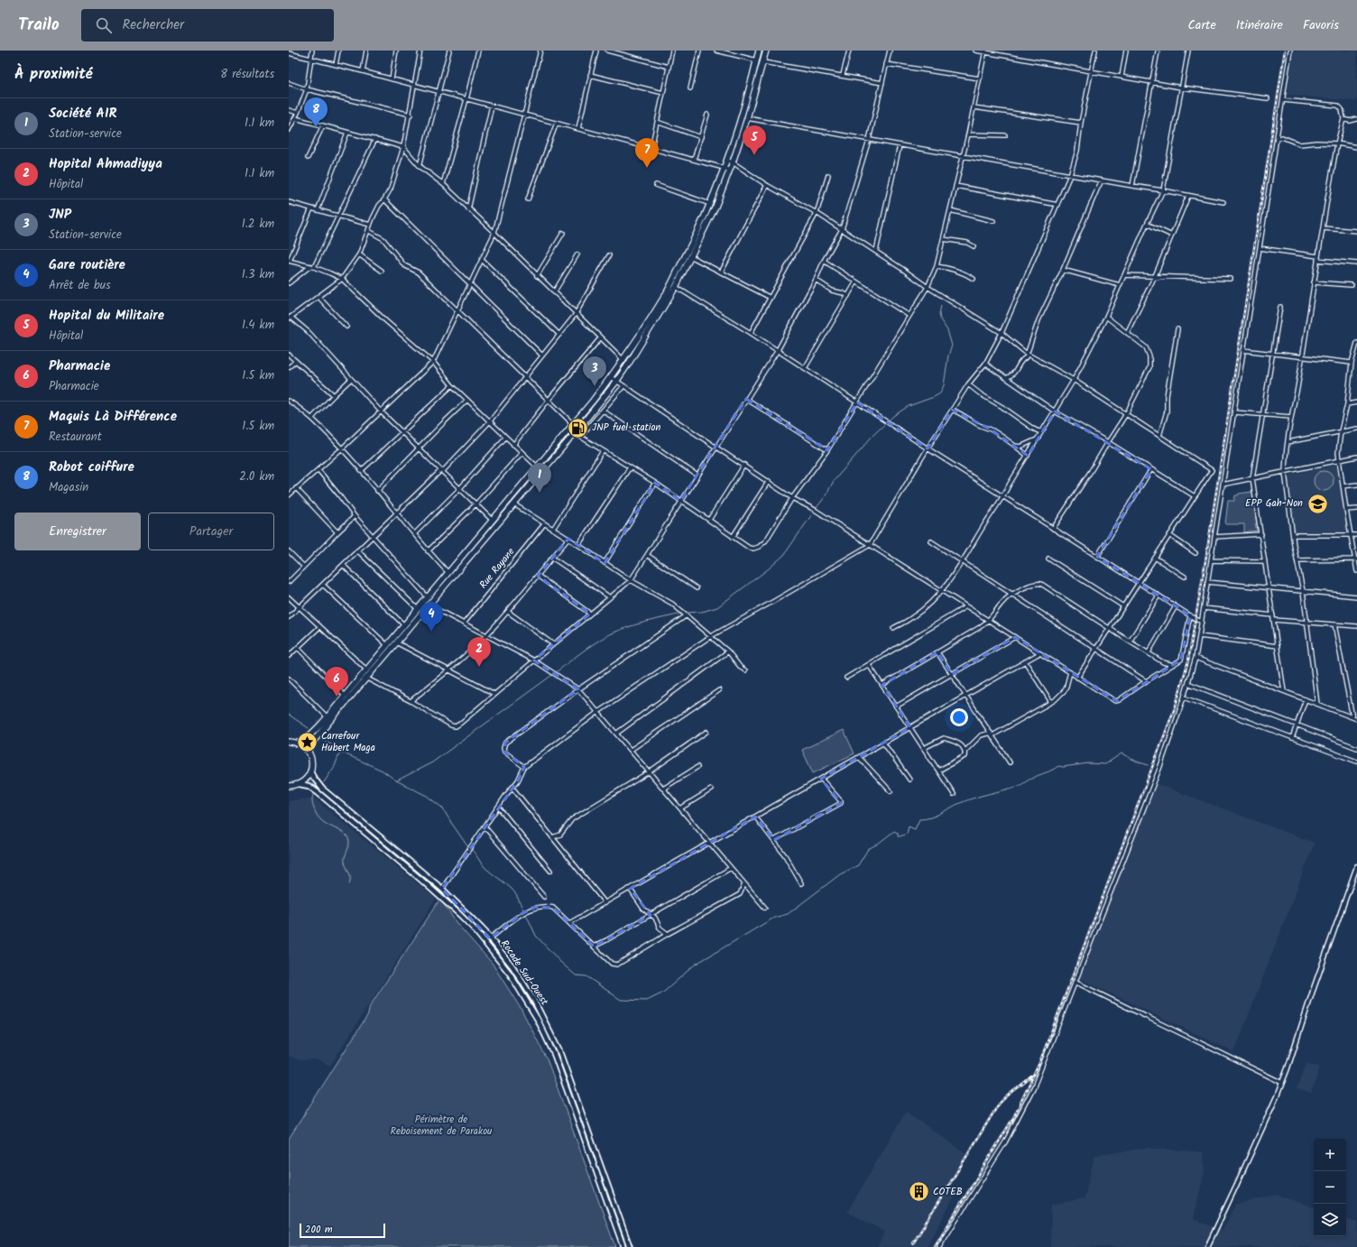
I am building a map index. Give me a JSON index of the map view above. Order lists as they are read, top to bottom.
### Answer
{
  "streets": {
    "main road": ["Rocade Sud-Ouest"],
    "street": ["Rue Rayane"]
  },
  "parks": ["Périmètre de Reboisement de Parakou"],
  "places": {
    "fuel station": ["JNP fuel station"],
    "school or university": ["EPP Gah-Non"],
    "place": ["Carrefour Hubert Maga"],
    "building": ["COTEB"]
  },
  "scale_bar": "200 m",
  "page": {
    "header": "Trailo",
    "search": "Rechercher",
    "nav": ["Carte", "Itinéraire", "Favoris"],
    "heading": ["À proximité", "8 résultats"],
    "list": [
      {
        "mark": "1",
        "name": "Société AIR",
        "note": "Station-service",
        "value": "1.1 km"
      },
      {
        "mark": "2",
        "name": "Hopital Ahmadiyya",
        "note": "Hôpital",
        "value": "1.1 km"
      },
      {
        "mark": "3",
        "name": "JNP",
        "note": "Station-service",
        "value": "1.2 km"
      },
      {
        "mark": "4",
        "name": "Gare routière",
        "note": "Arrêt de bus",
        "value": "1.3 km"
      },
      {
        "mark": "5",
        "name": "Hopital du Militaire",
        "note": "Hôpital",
        "value": "1.4 km"
      },
      {
        "mark": "6",
        "name": "Pharmacie",
        "note": "Pharmacie",
        "value": "1.5 km"
      },
      {
        "mark": "7",
        "name": "Maquis Là Différence",
        "note": "Restaurant",
        "value": "1.5 km"
      },
      {
        "mark": "8",
        "name": "Robot coiffure",
        "note": "Magasin",
        "value": "2.0 km"
      }
    ],
    "pins": [
      "8",
      "5",
      "7",
      "3",
      "1",
      "4",
      "2",
      "6"
    ],
    "buttons": ["Enregistrer", "Partager"],
    "map_buttons": ["+", "−"],
    "scale": "200 m"
  }
}
